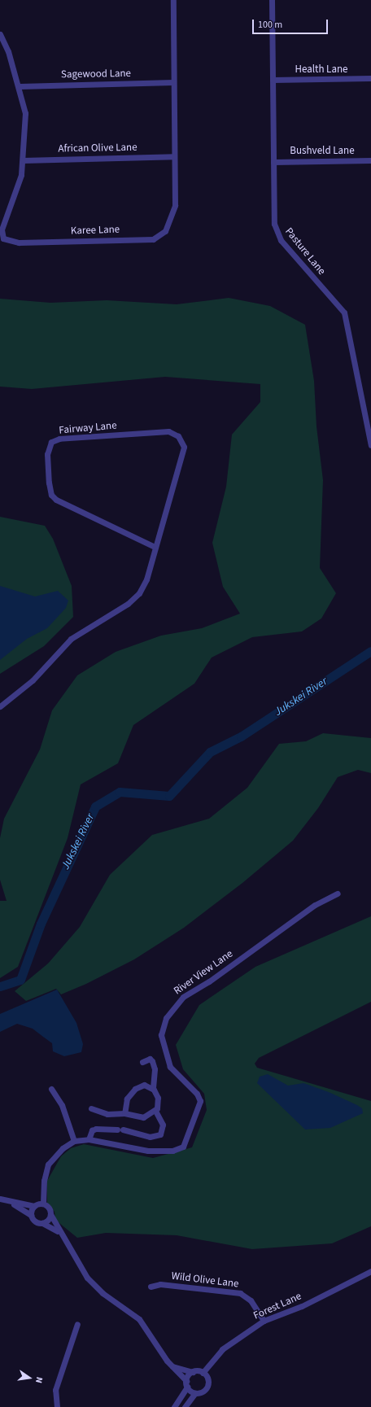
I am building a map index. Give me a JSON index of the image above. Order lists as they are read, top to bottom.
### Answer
{
  "streets": {
    "street": [
      "Health Lane",
      "Sagewood Lane",
      "African Olive Lane",
      "Bushveld Lane",
      "Karee Lane",
      "Pasture Lane",
      "Fairway Lane",
      "River View Lane",
      "Wild Olive Lane",
      "Forest Lane"
    ]
  },
  "crossings": [
    ["Health Lane", "Pasture Lane"],
    ["Sagewood Lane", "Karee Lane"],
    ["African Olive Lane", "Karee Lane"],
    ["Bushveld Lane", "Pasture Lane"],
    ["Wild Olive Lane", "Forest Lane"]
  ],
  "water": ["Jukskei River"],
  "scale_bar": "100 m",
  "north": "right"
}
